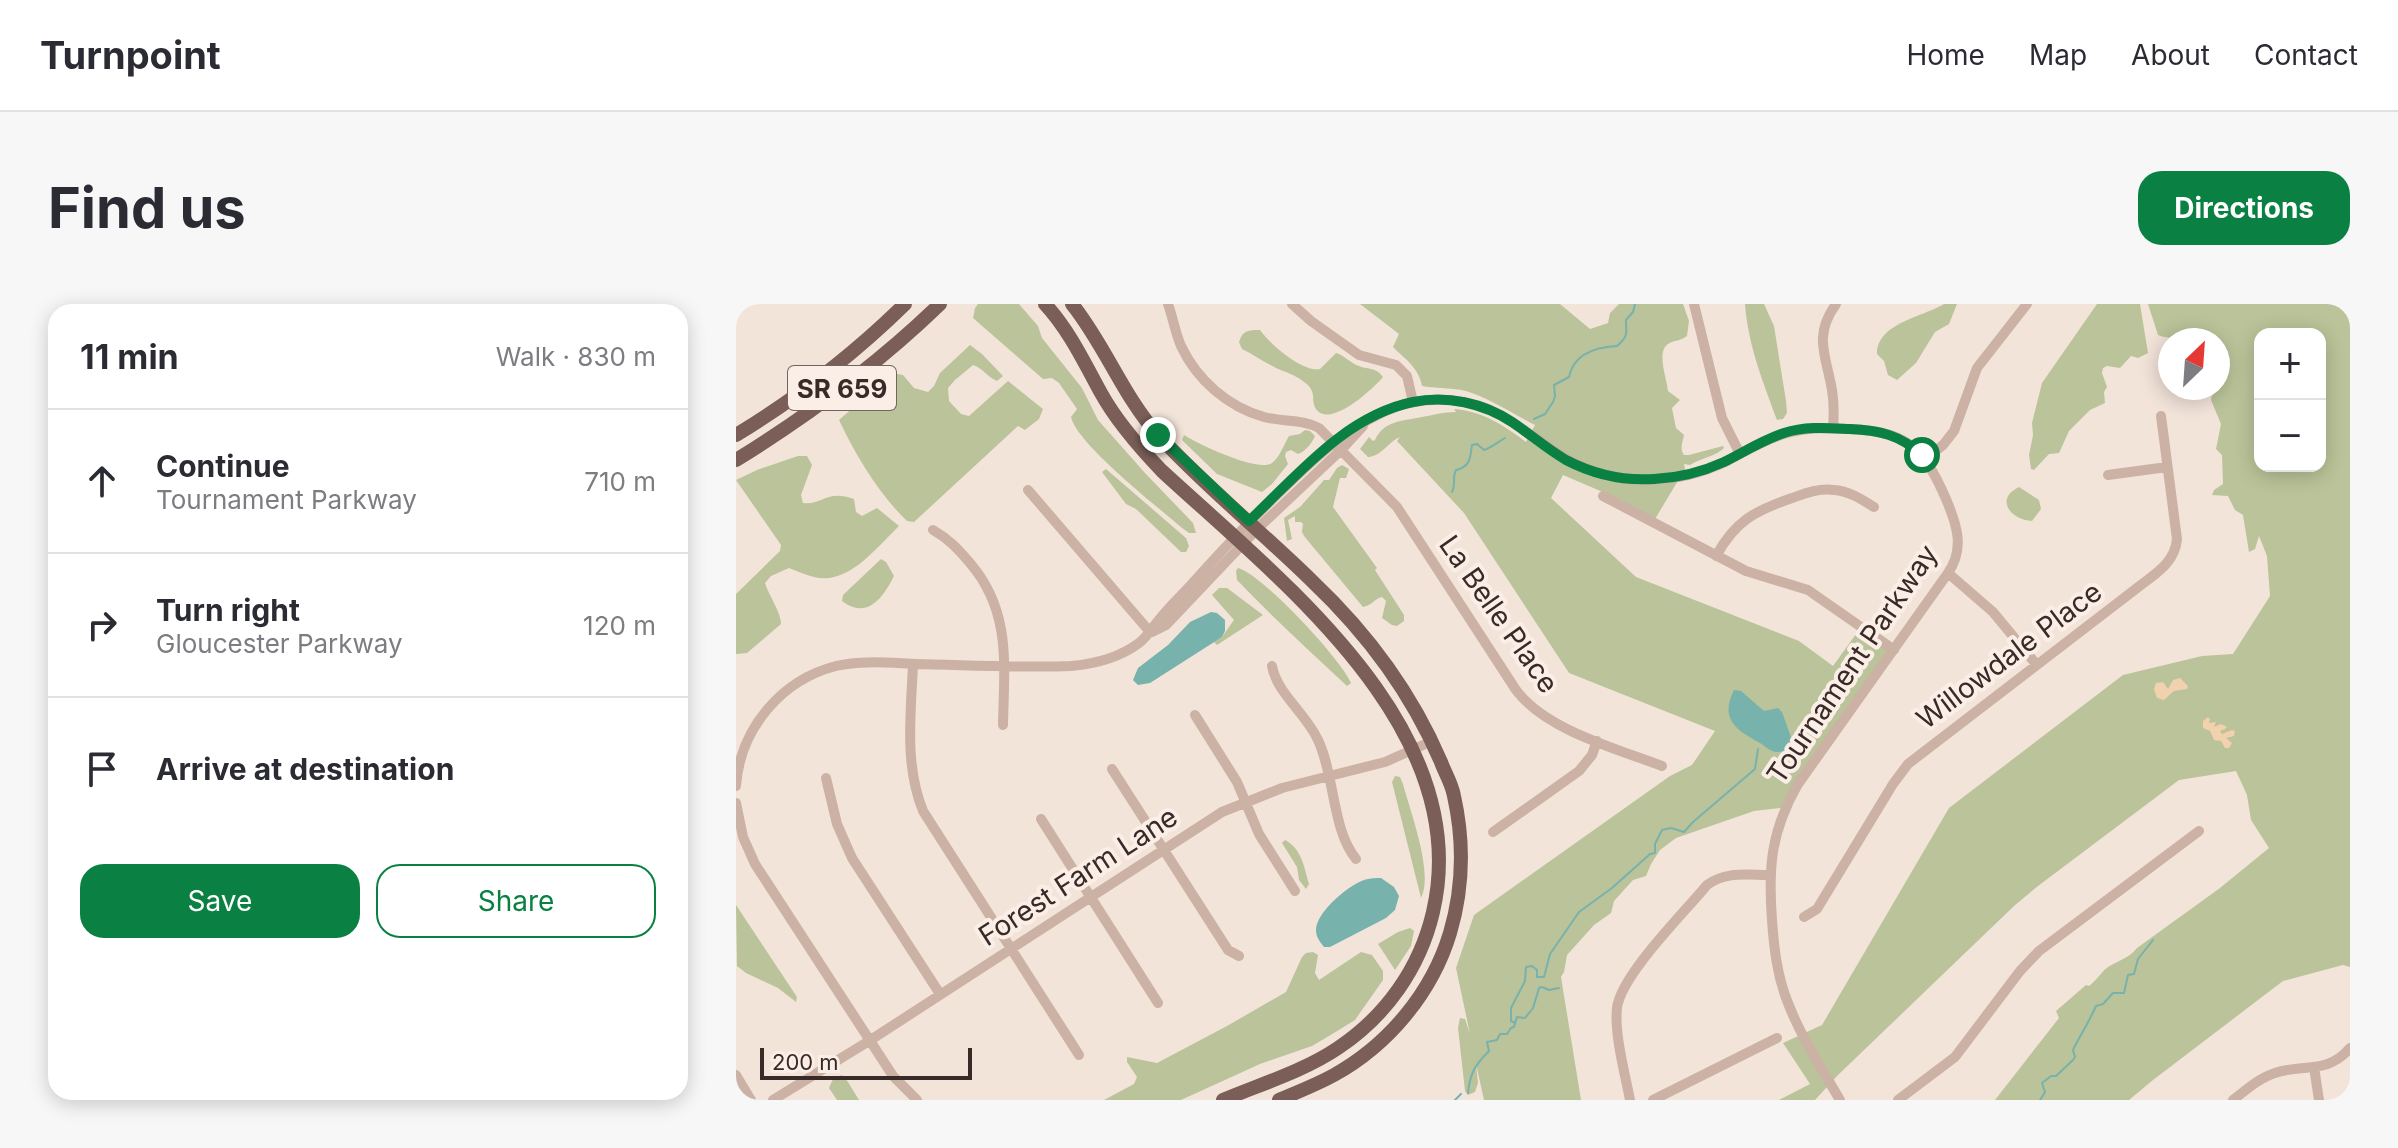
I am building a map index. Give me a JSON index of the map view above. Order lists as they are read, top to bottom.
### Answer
{
  "streets": {
    "main road": ["SR 659"],
    "street": [
      "La Belle Place",
      "Willowdale Place",
      "Tournament Parkway",
      "Forest Farm Lane"
    ]
  },
  "crossings": [
    ["La Belle Place", "Tournament Parkway"]
  ],
  "scale_bar": "200 m",
  "north": "top right",
  "page": {
    "header": "Turnpoint",
    "nav": [
      "Home",
      "Map",
      "About",
      "Contact"
    ],
    "buttons": [
      "Directions",
      ["Save", "Share"]
    ],
    "title": "Find us",
    "heading": ["11 min", "Walk · 830 m"],
    "map_buttons": ["+", "−"],
    "list": [
      ["Continue", "Tournament Parkway", "710 m"],
      ["Turn right", "Gloucester Parkway", "120 m"],
      "Arrive at destination"
    ],
    "scale": "200 m"
  }
}
